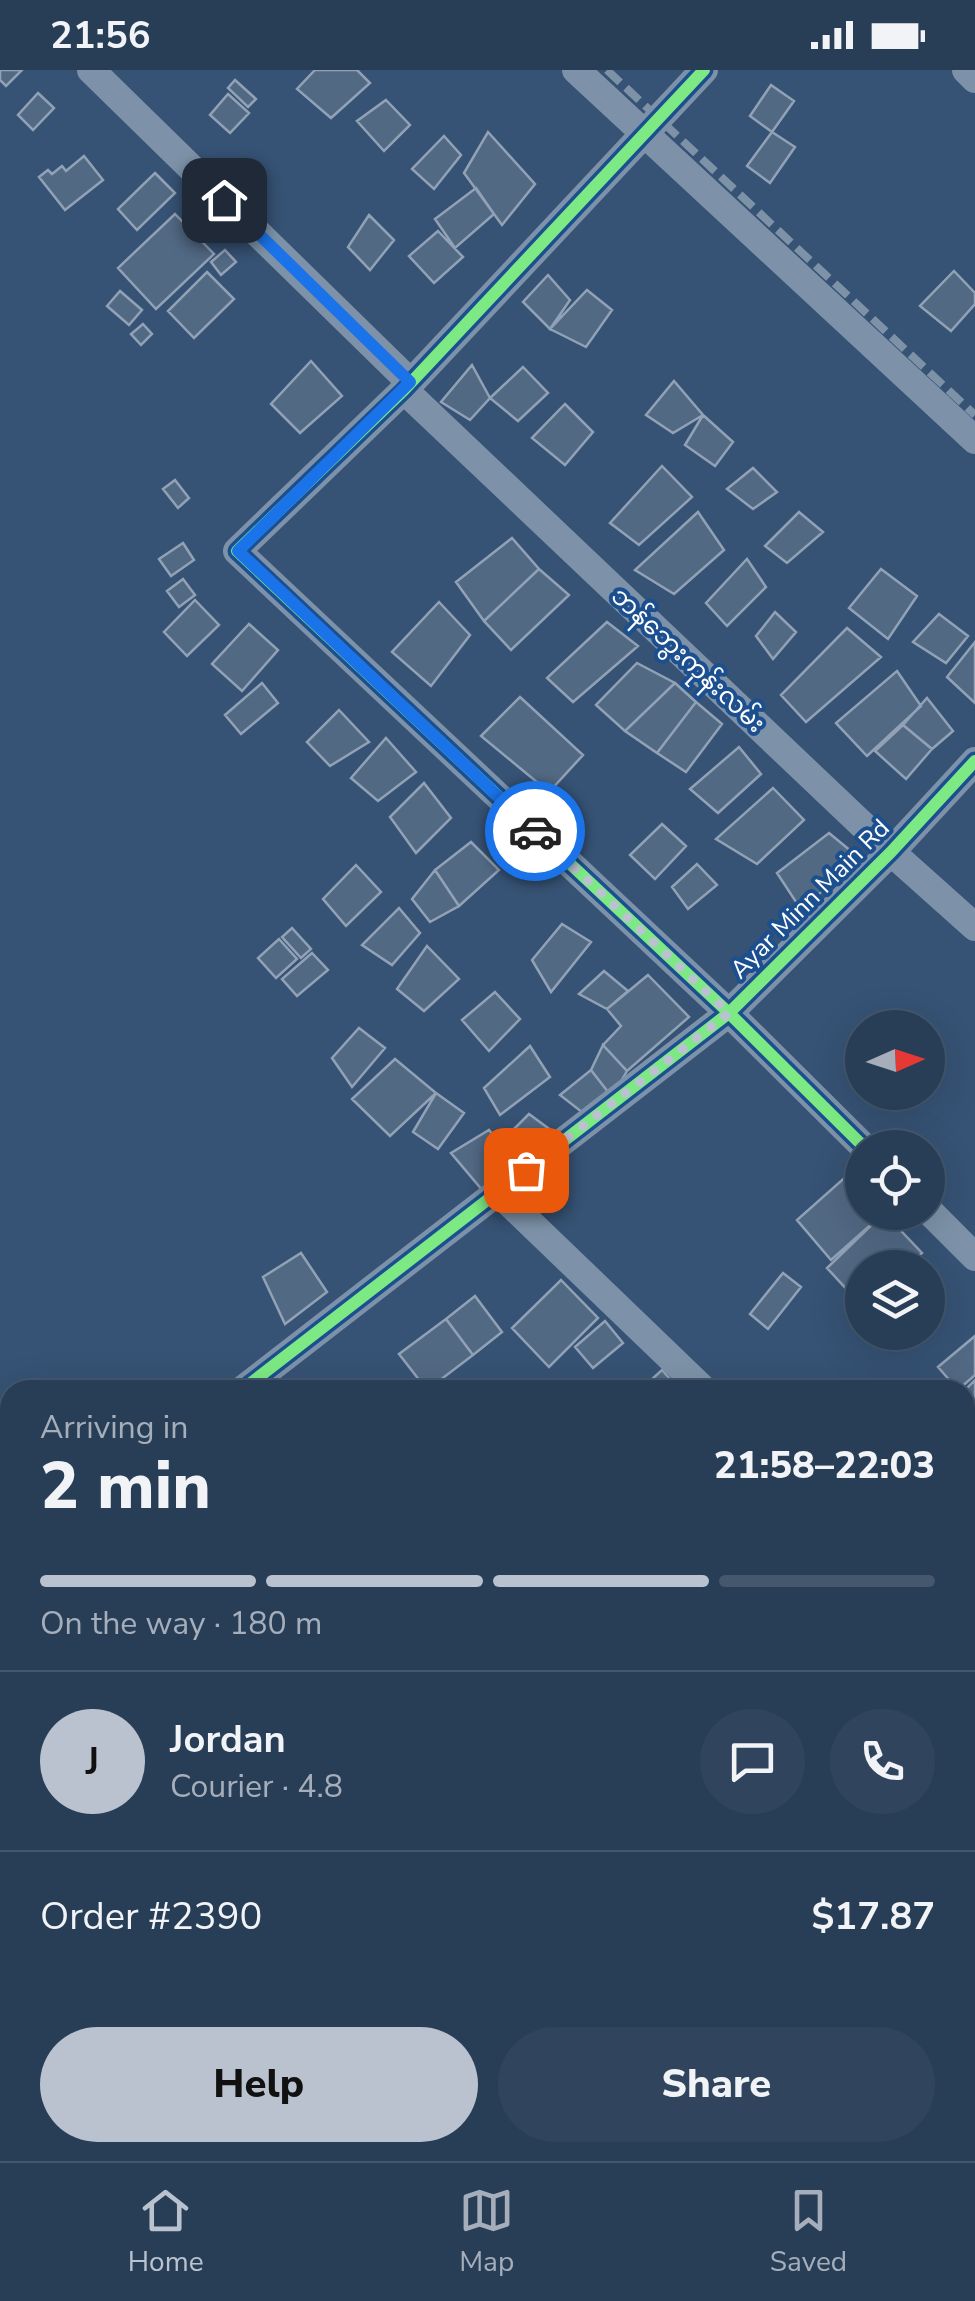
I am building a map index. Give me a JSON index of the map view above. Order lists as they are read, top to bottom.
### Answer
{
  "streets": {
    "street": ["ဘန်ဘွေးကုန်းလမ်း", "Ayar Minn Main Rd"]
  },
  "crossings": [
    ["ဘန်ဘွေးကုန်းလမ်း", "Ayar Minn Main Rd"]
  ],
  "north": "right",
  "page": {
    "status": "21:56",
    "heading": ["2 min", "Arriving in", "21:58–22:03"],
    "panel": [
      "Jordan",
      "Courier · 4.8",
      "Order #2390",
      "$17.87"
    ],
    "bar": "On the way · 180 m",
    "round": "J",
    "buttons": ["Help", "Share"],
    "tabs": ["Home", "Map", "Saved"]
  }
}
